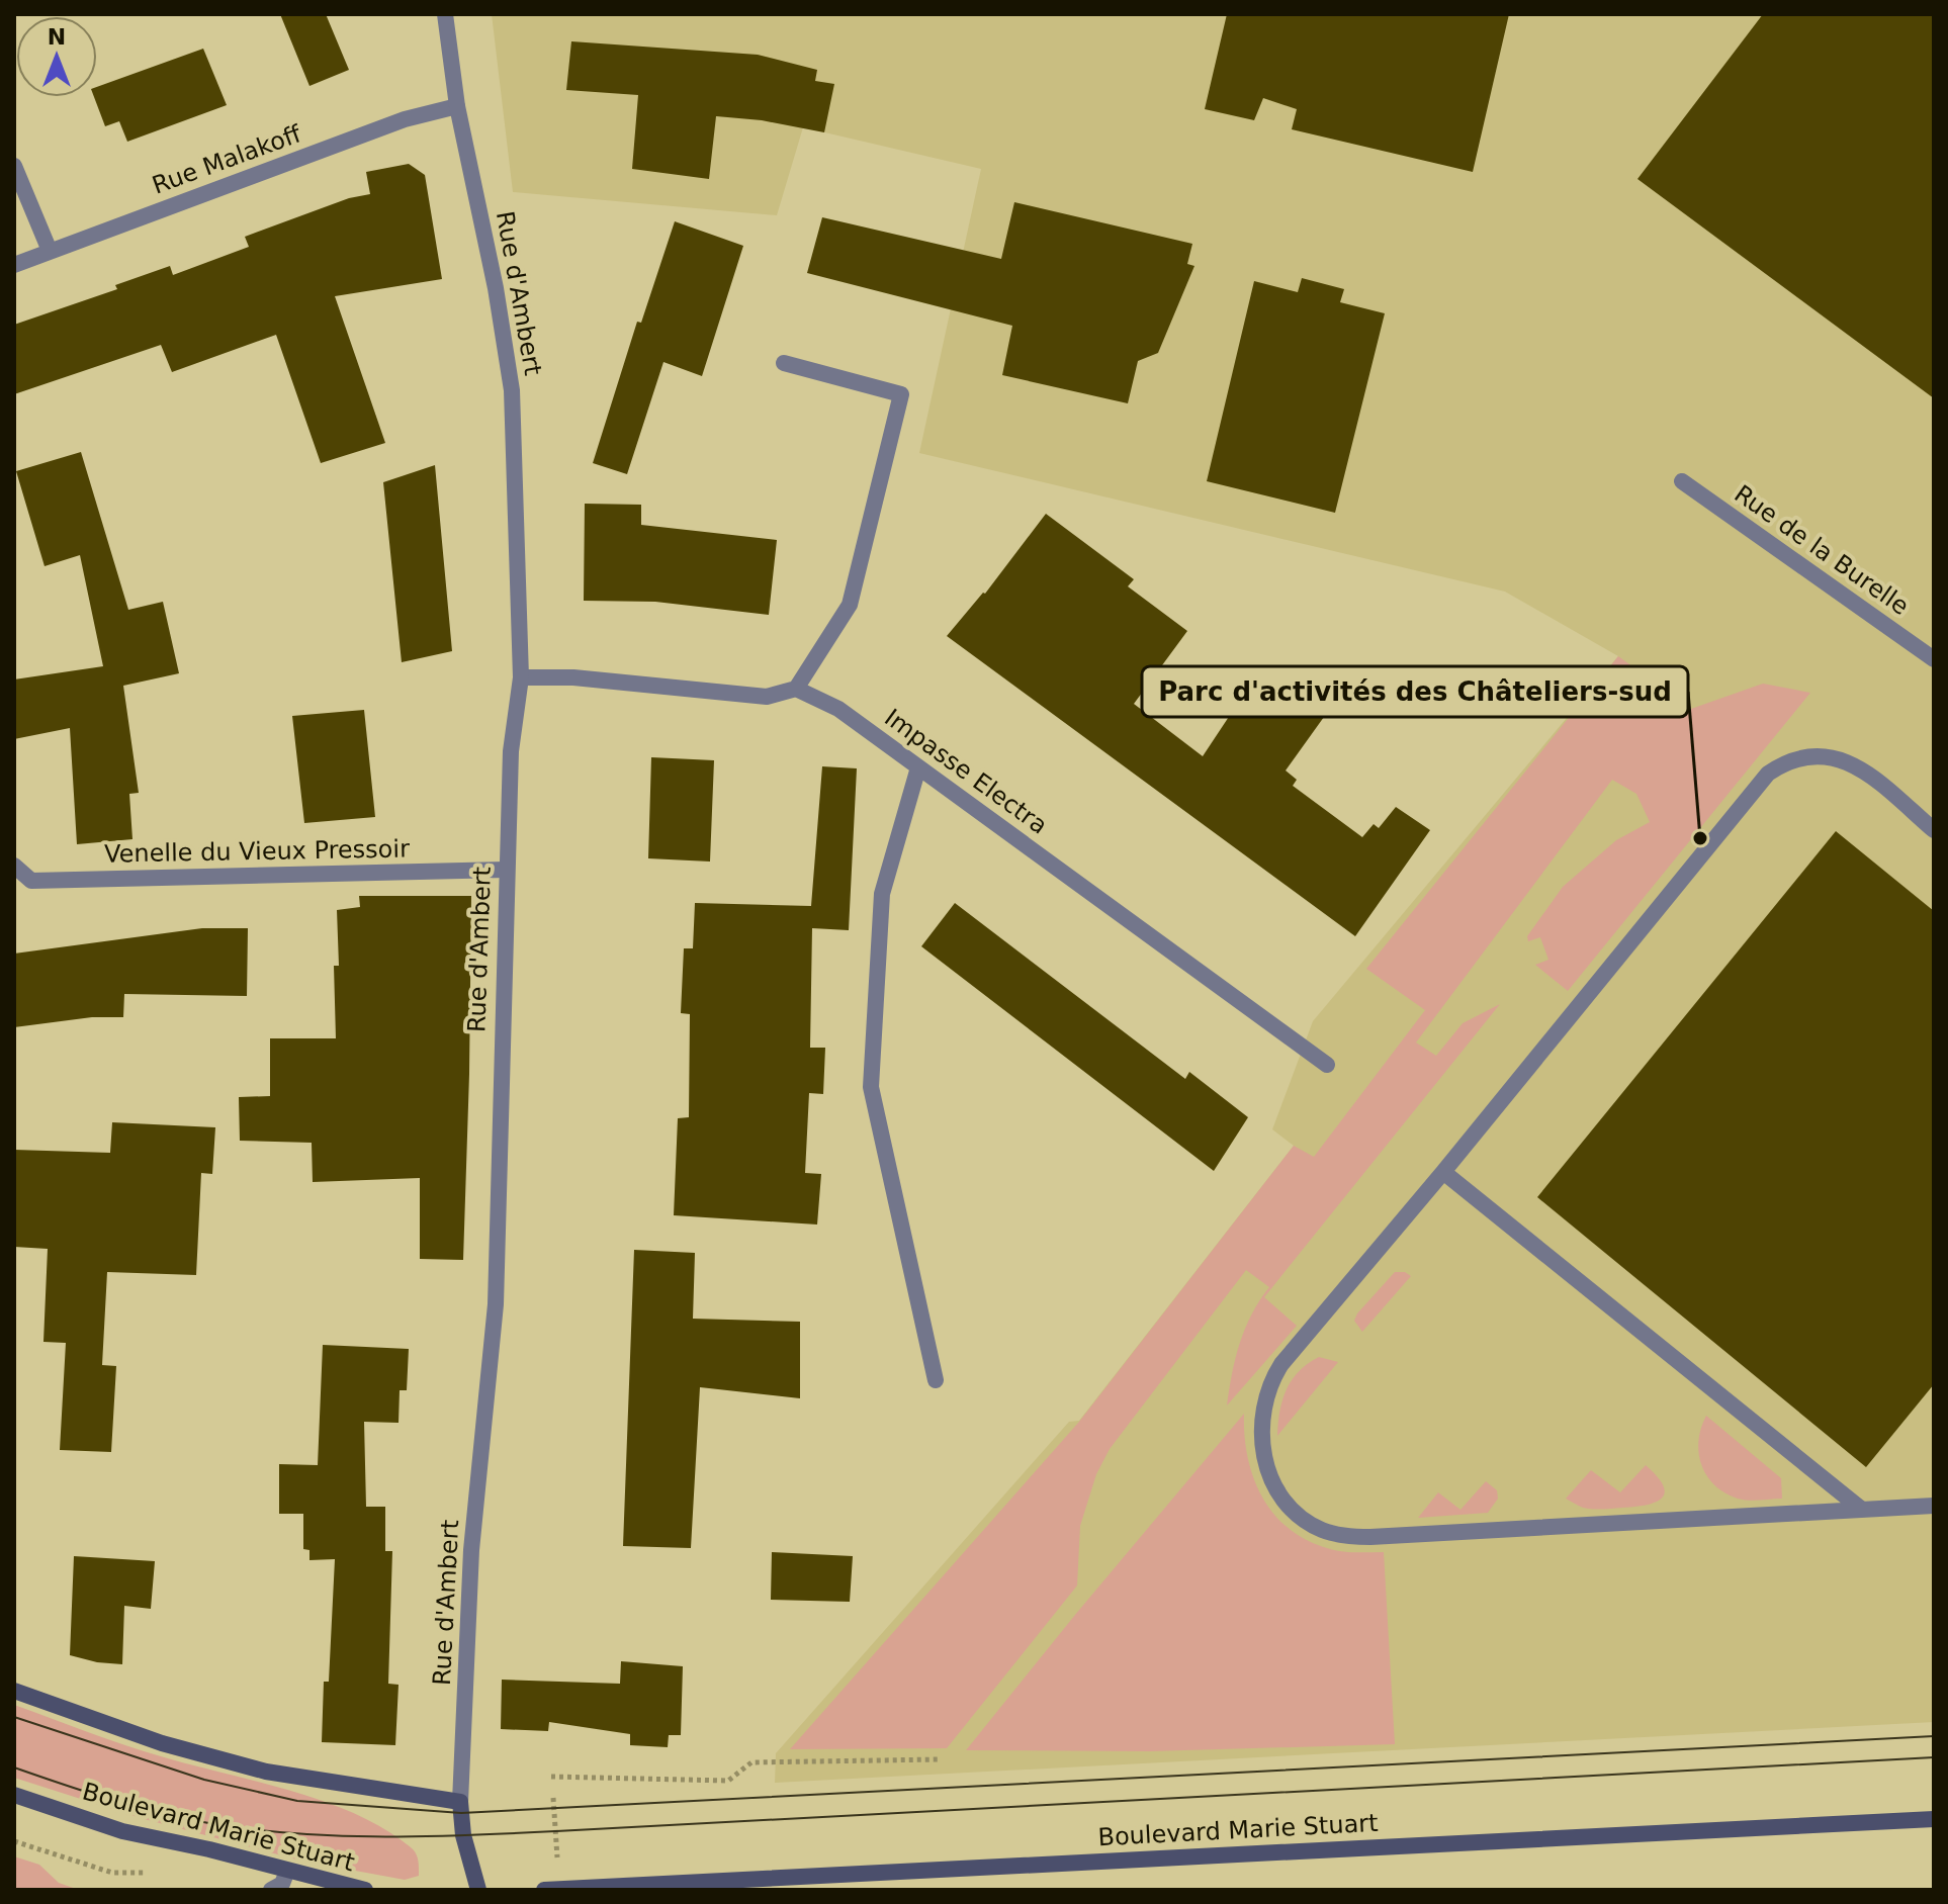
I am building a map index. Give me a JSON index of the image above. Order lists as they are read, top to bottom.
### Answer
{
  "streets": {
    "main road": ["Rue d'Ambert", "Boulevard Marie Stuart"],
    "street": [
      "Rue Malakoff",
      "Rue de la Burelle",
      "Impasse Electra",
      "Venelle du Vieux Pressoir"
    ]
  },
  "crossings": [
    ["Rue Malakoff", "Rue d'Ambert"],
    ["Rue d'Ambert", "Venelle du Vieux Pressoir"]
  ],
  "places": ["Parc d'activités des Châteliers-sud"],
  "north": "top"
}
